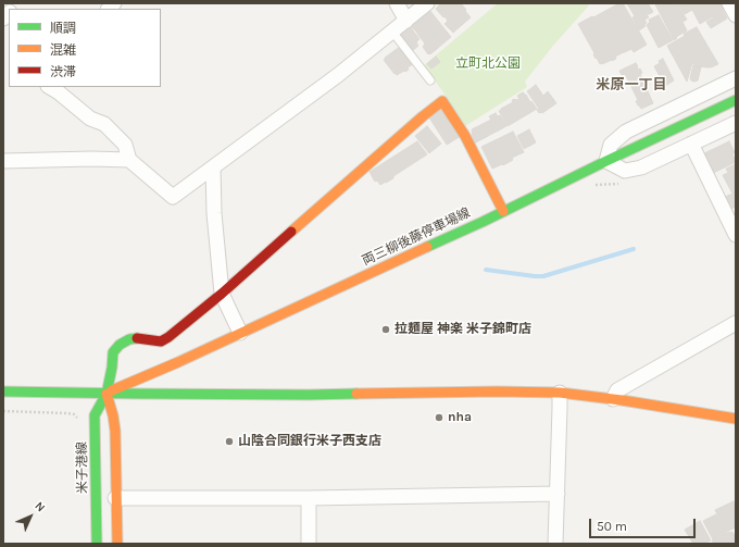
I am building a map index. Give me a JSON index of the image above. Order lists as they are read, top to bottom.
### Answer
{
  "streets": {
    "street": ["両三柳後藤停車場線", "米子港線"]
  },
  "crossings": [
    ["両三柳後藤停車場線", "米子港線"]
  ],
  "districts": ["米原一丁目"],
  "parks": ["立町北公園"],
  "places": ["拉麺屋 神楽 米子錦町店", "nha", "山陰合同銀行米子西支店"],
  "legend": ["順調", "混雑", "渋滞"],
  "scale_bar": "50 m",
  "north": "top right"
}
